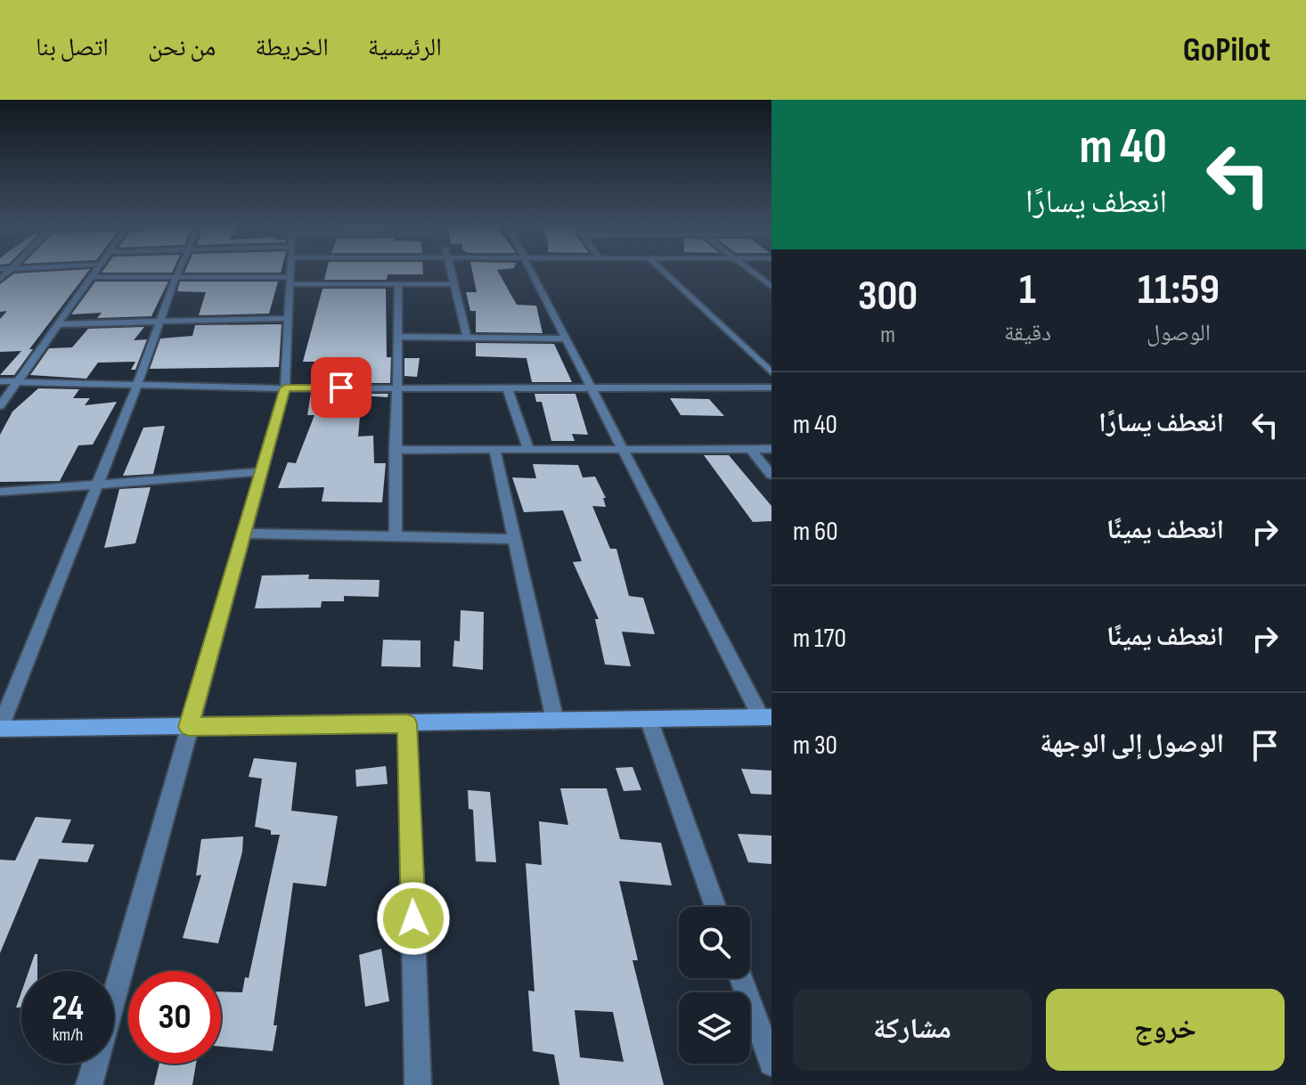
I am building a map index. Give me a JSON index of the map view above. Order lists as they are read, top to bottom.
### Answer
{
  "page": {
    "header": "GoPilot",
    "nav": [
      "الرئيسية",
      "الخريطة",
      "من نحن",
      "اتصل بنا"
    ],
    "turn": ["40 m", "انعطف يسارًا"],
    "eta": [
      "11:59",
      "الوصول",
      "1",
      "دقيقة",
      "300",
      "m"
    ],
    "list": [
      {
        "name": "انعطف يسارًا",
        "value": "40 m"
      },
      {
        "name": "انعطف يمينًا",
        "value": "60 m"
      },
      {
        "name": "انعطف يمينًا",
        "value": "170 m"
      },
      {
        "name": "الوصول إلى الوجهة",
        "value": "30 m"
      }
    ],
    "speed": "24 km/h",
    "limit": "30",
    "buttons": ["خروج", "مشاركة"]
  }
}
